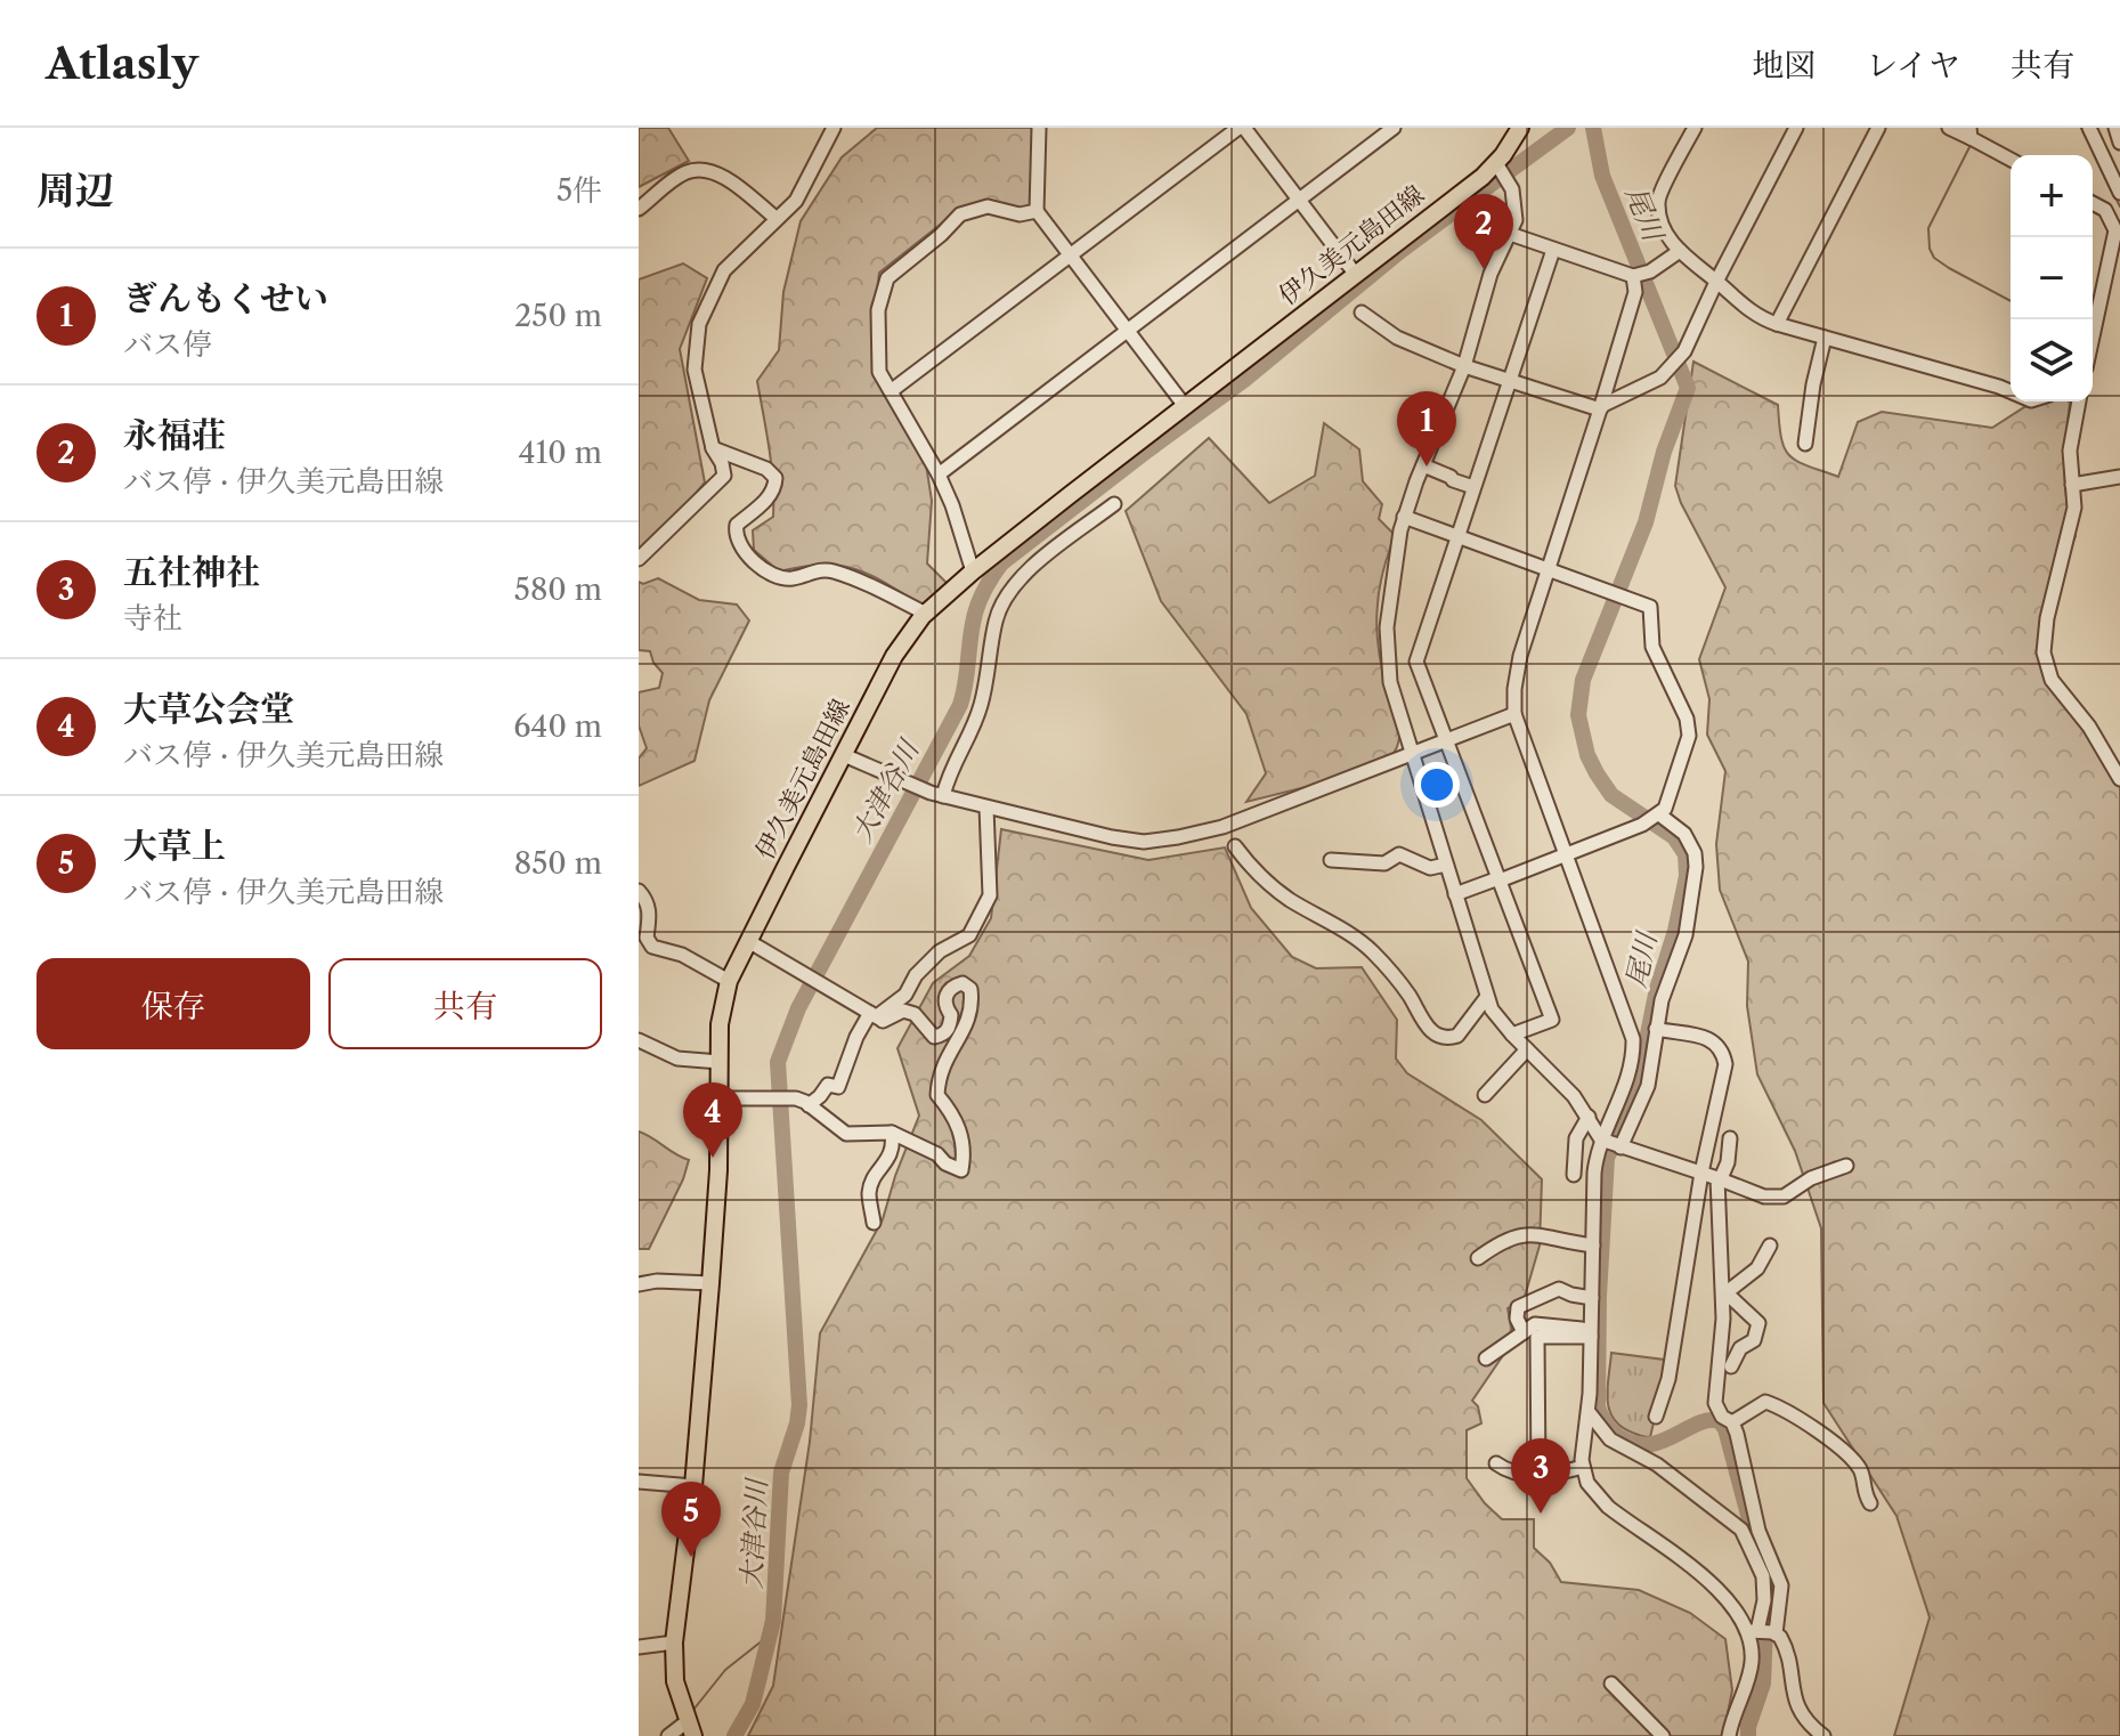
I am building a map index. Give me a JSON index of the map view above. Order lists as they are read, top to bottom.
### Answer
{
  "streets": {
    "main road": ["伊久美元島田線"]
  },
  "water": ["尾川", "大津谷川"],
  "page": {
    "header": "Atlasly",
    "nav": ["地図", "レイヤ", "共有"],
    "heading": ["周辺", "5件"],
    "map_buttons": ["+", "−"],
    "pins": [
      "2",
      "1",
      "4",
      "3",
      "5"
    ],
    "list": [
      {
        "mark": "1",
        "name": "ぎんもくせい",
        "note": "バス停",
        "value": "250 m"
      },
      {
        "mark": "2",
        "name": "永福荘",
        "note": "バス停 · 伊久美元島田線",
        "value": "410 m"
      },
      {
        "mark": "3",
        "name": "五社神社",
        "note": "寺社",
        "value": "580 m"
      },
      {
        "mark": "4",
        "name": "大草公会堂",
        "note": "バス停 · 伊久美元島田線",
        "value": "640 m"
      },
      {
        "mark": "5",
        "name": "大草上",
        "note": "バス停 · 伊久美元島田線",
        "value": "850 m"
      }
    ],
    "buttons": ["保存", "共有"]
  }
}
